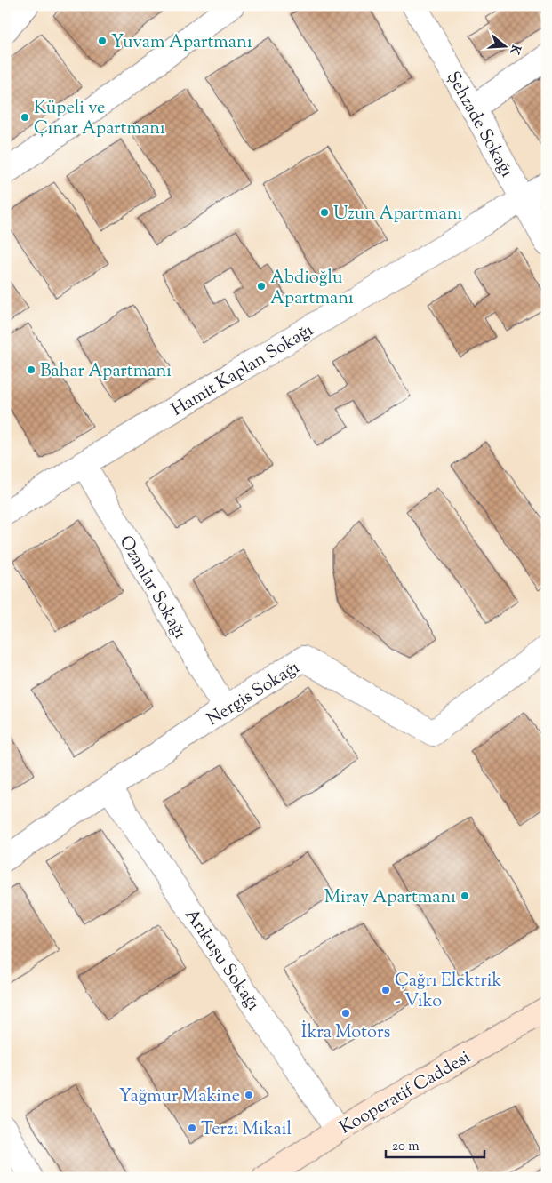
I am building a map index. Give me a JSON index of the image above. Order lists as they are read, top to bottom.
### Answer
{
  "streets": {
    "street": [
      "Şehzade Sokağı",
      "Hamit Kaplan Sokağı",
      "Ozanlar Sokağı",
      "Nergis Sokağı",
      "Arıkuşu Sokağı",
      "Kooperatif Caddesi"
    ]
  },
  "crossings": [
    ["Şehzade Sokağı", "Hamit Kaplan Sokağı"],
    ["Hamit Kaplan Sokağı", "Ozanlar Sokağı"],
    ["Ozanlar Sokağı", "Nergis Sokağı"],
    ["Nergis Sokağı", "Arıkuşu Sokağı"],
    ["Arıkuşu Sokağı", "Kooperatif Caddesi"]
  ],
  "places": [
    "Yuvam Apartmanı",
    "Küpeli ve Çınar Apartmanı",
    "Uzun Apartmanı",
    "Abdioğlu Apartmanı",
    "Bahar Apartmanı",
    "Miray Apartmanı",
    "Çağrı Elektrik - Viko",
    "İkra Motors",
    "Yağmur Makine",
    "Terzi Mikail"
  ],
  "scale_bar": "20 m",
  "north": "right"
}
